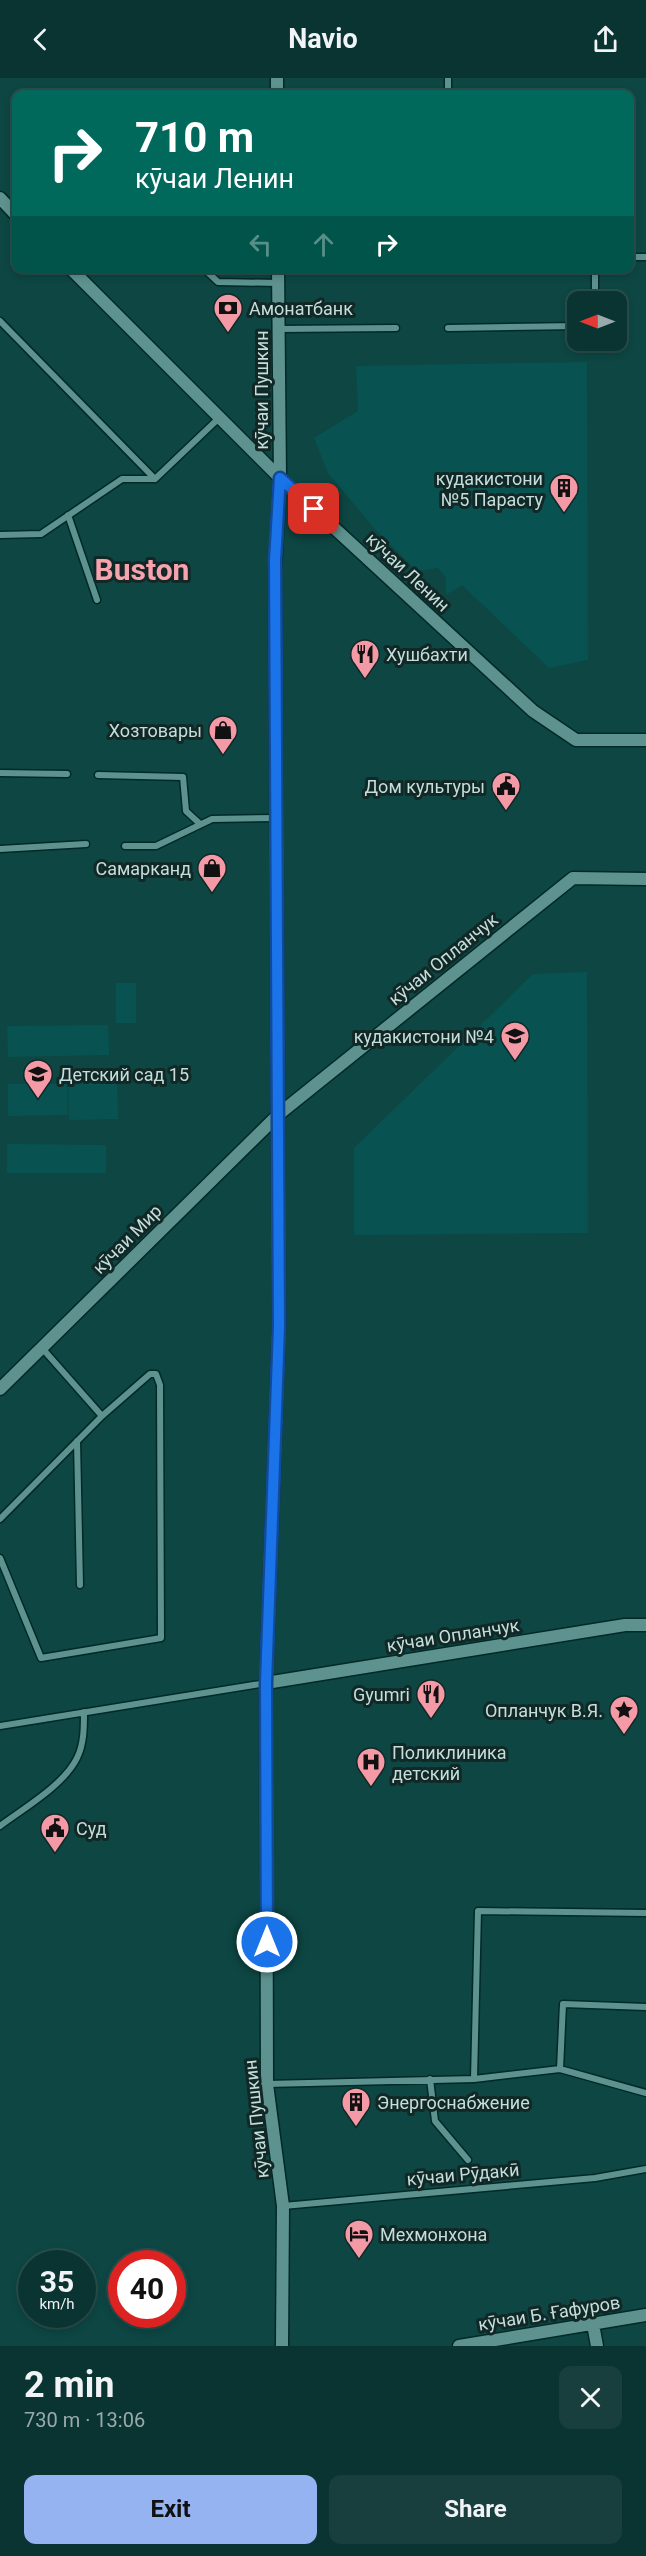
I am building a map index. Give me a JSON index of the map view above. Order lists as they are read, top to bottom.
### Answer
{
  "streets": {
    "street": [
      "кӯчаи Пушкин",
      "кӯчаи Ленин",
      "кӯчаи Опланчук",
      "кӯчаи Мир",
      "кӯчаи Рӯдакӣ",
      "кӯчаи Б. Ғафуров"
    ]
  },
  "crossings": [
    ["кӯчаи Пушкин", "кӯчаи Ленин"],
    ["кӯчаи Пушкин", "кӯчаи Опланчук"],
    ["кӯчаи Пушкин", "кӯчаи Мир"],
    ["кӯчаи Пушкин", "кӯчаи Рӯдакӣ"],
    ["кӯчаи Опланчук", "кӯчаи Мир"]
  ],
  "districts": ["Buston"],
  "places": {
    "bank": ["Амонатбанк"],
    "building": ["кудакистони №5 Парасту", "Энергоснабжение"],
    "restaurant": ["Хушбахти", "Gyumri"],
    "shop": ["Хозтовары", "Самарканд"],
    "public building": ["Дом культуры", "Суд"],
    "school or university": ["кудакистони №4", "Детский сад 15"],
    "place": ["Опланчук В.Я."],
    "hospital": ["Поликлиника детский"],
    "hotel": ["Мехмонхона"]
  },
  "north": "left",
  "page": {
    "header": "Navio",
    "turn": ["710 m", "кӯчаи Ленин"],
    "speed": "35 km/h",
    "limit": "40",
    "heading": ["2 min", "730 m · 13:06"],
    "buttons": ["Exit", "Share"]
  }
}
